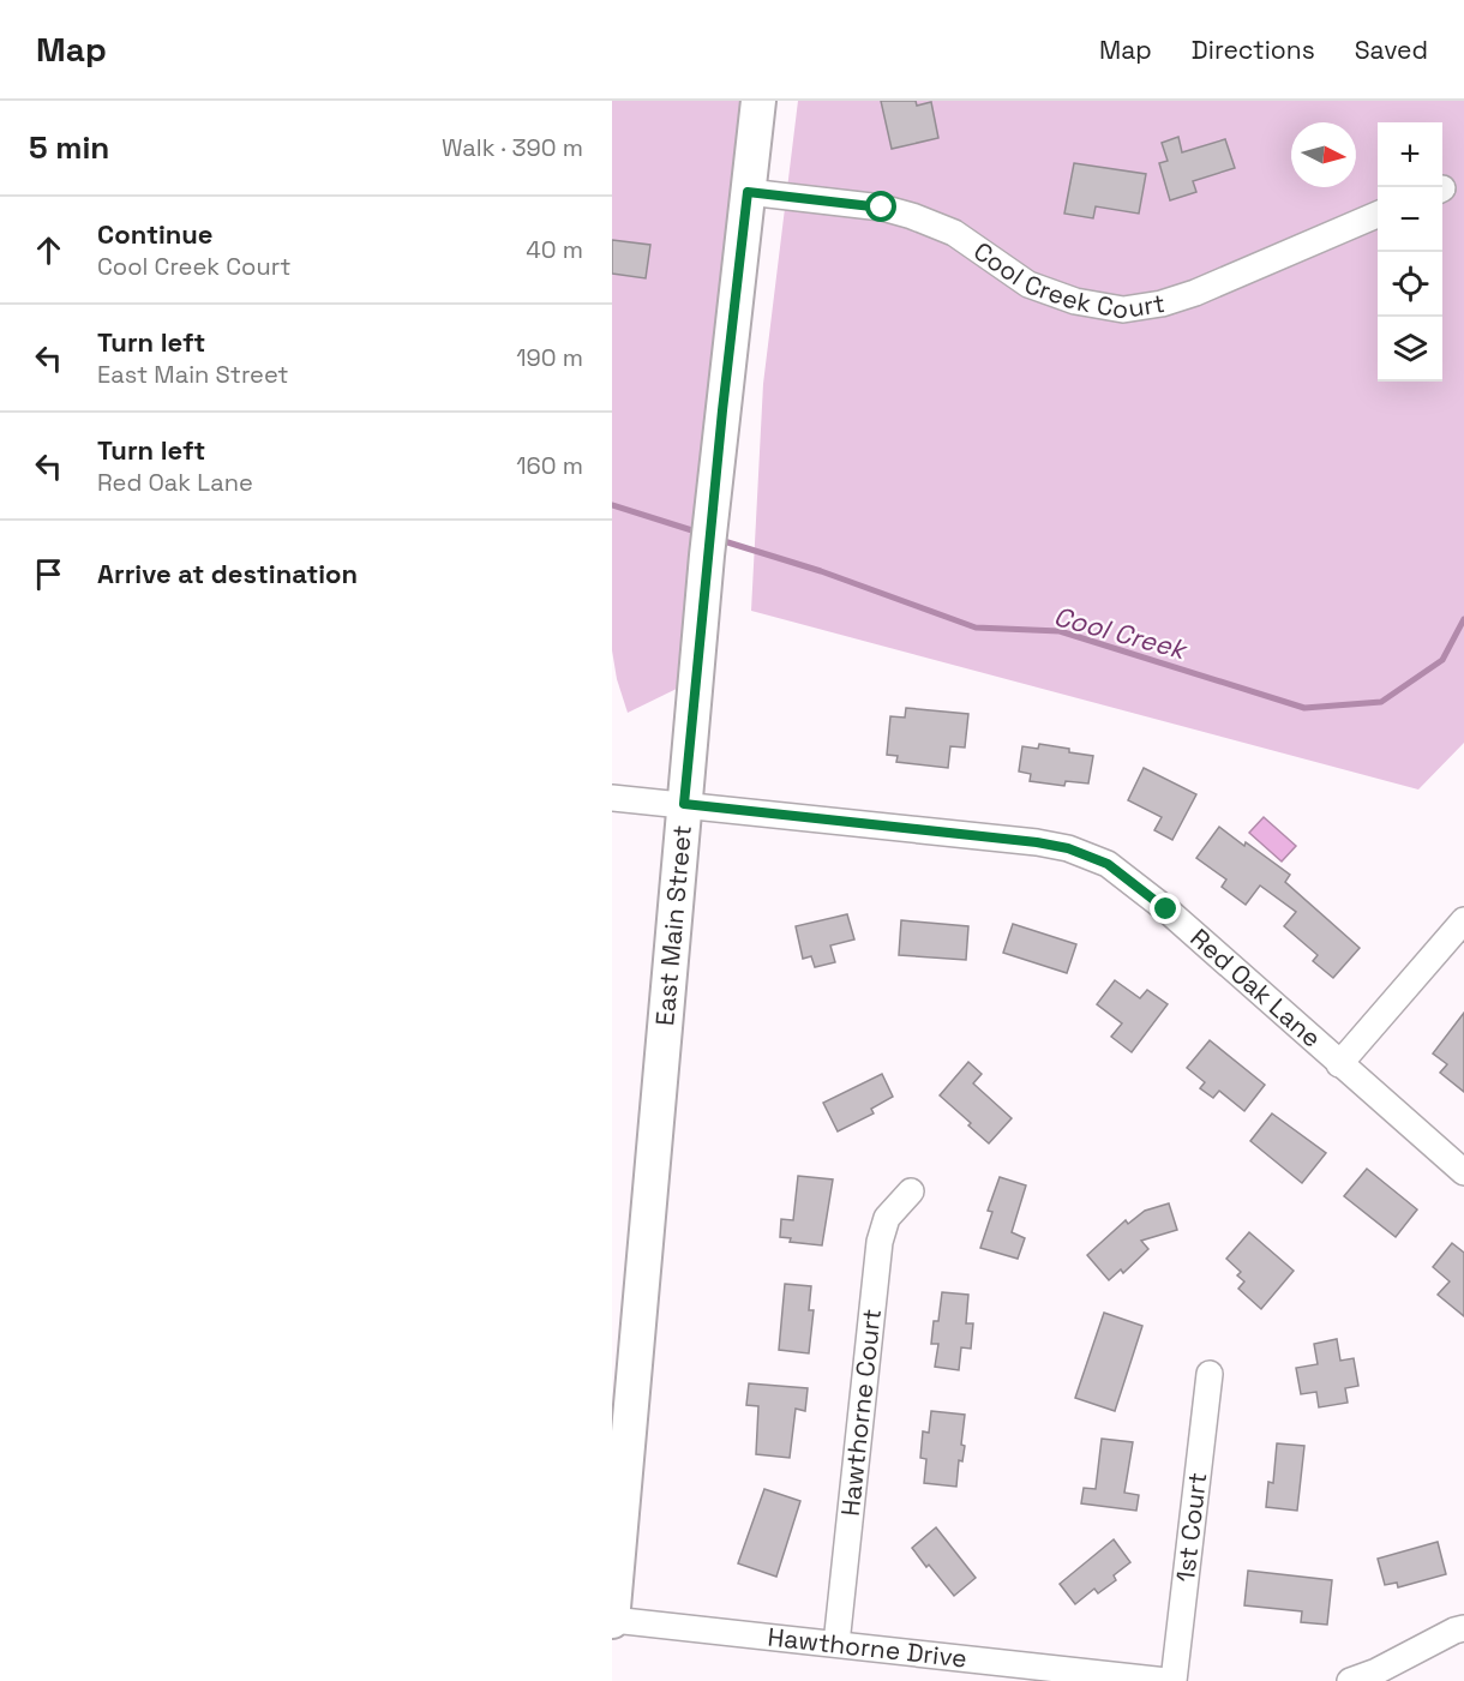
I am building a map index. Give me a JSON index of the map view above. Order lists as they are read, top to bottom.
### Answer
{
  "streets": {
    "main road": ["East Main Street"],
    "street": [
      "Cool Creek Court",
      "Red Oak Lane",
      "Hawthorne Court",
      "1st Court",
      "Hawthorne Drive"
    ]
  },
  "crossings": [
    ["Cool Creek Court", "East Main Street"],
    ["East Main Street", "Red Oak Lane"],
    ["East Main Street", "Hawthorne Drive"],
    ["Hawthorne Court", "Hawthorne Drive"]
  ],
  "water": ["Cool Creek"],
  "north": "right",
  "page": {
    "header": "Map",
    "nav": ["Map", "Directions", "Saved"],
    "heading": ["5 min", "Walk · 390 m"],
    "map_buttons": ["+", "−"],
    "list": [
      ["Continue", "Cool Creek Court", "40 m"],
      ["Turn left", "East Main Street", "190 m"],
      ["Turn left", "Red Oak Lane", "160 m"],
      "Arrive at destination"
    ]
  }
}
